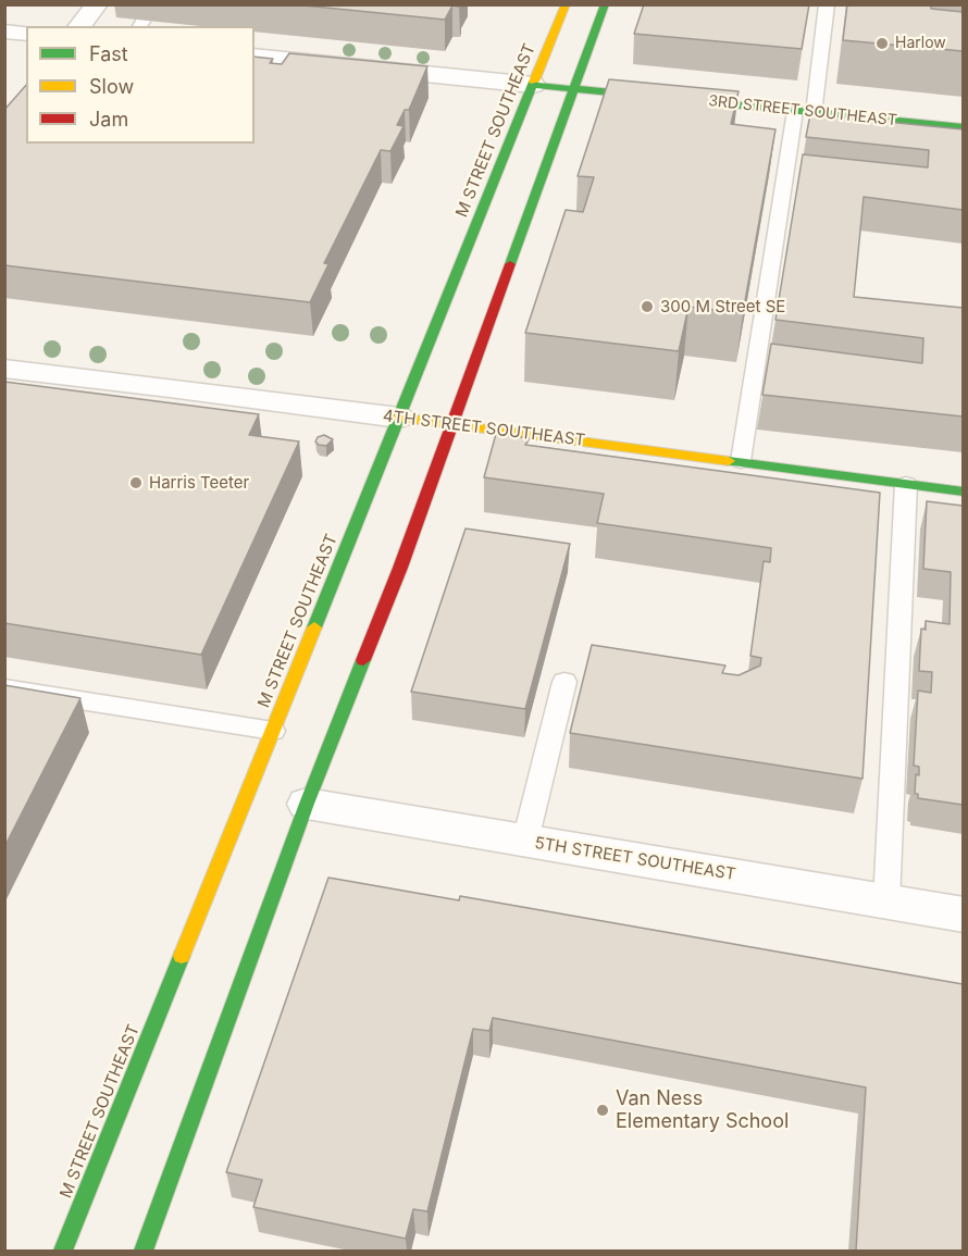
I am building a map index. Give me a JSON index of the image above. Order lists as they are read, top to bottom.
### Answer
{
  "streets": {
    "main road": ["3RD STREET SOUTHEAST", "M STREET SOUTHEAST", "4TH STREET SOUTHEAST"],
    "street": ["5TH STREET SOUTHEAST"]
  },
  "crossings": [
    ["3RD STREET SOUTHEAST", "M STREET SOUTHEAST"],
    ["M STREET SOUTHEAST", "4TH STREET SOUTHEAST"]
  ],
  "places": [
    "Harlow",
    "300 M Street SE",
    "Harris Teeter",
    "Van Ness Elementary School"
  ],
  "legend": ["Fast", "Slow", "Jam"]
}
